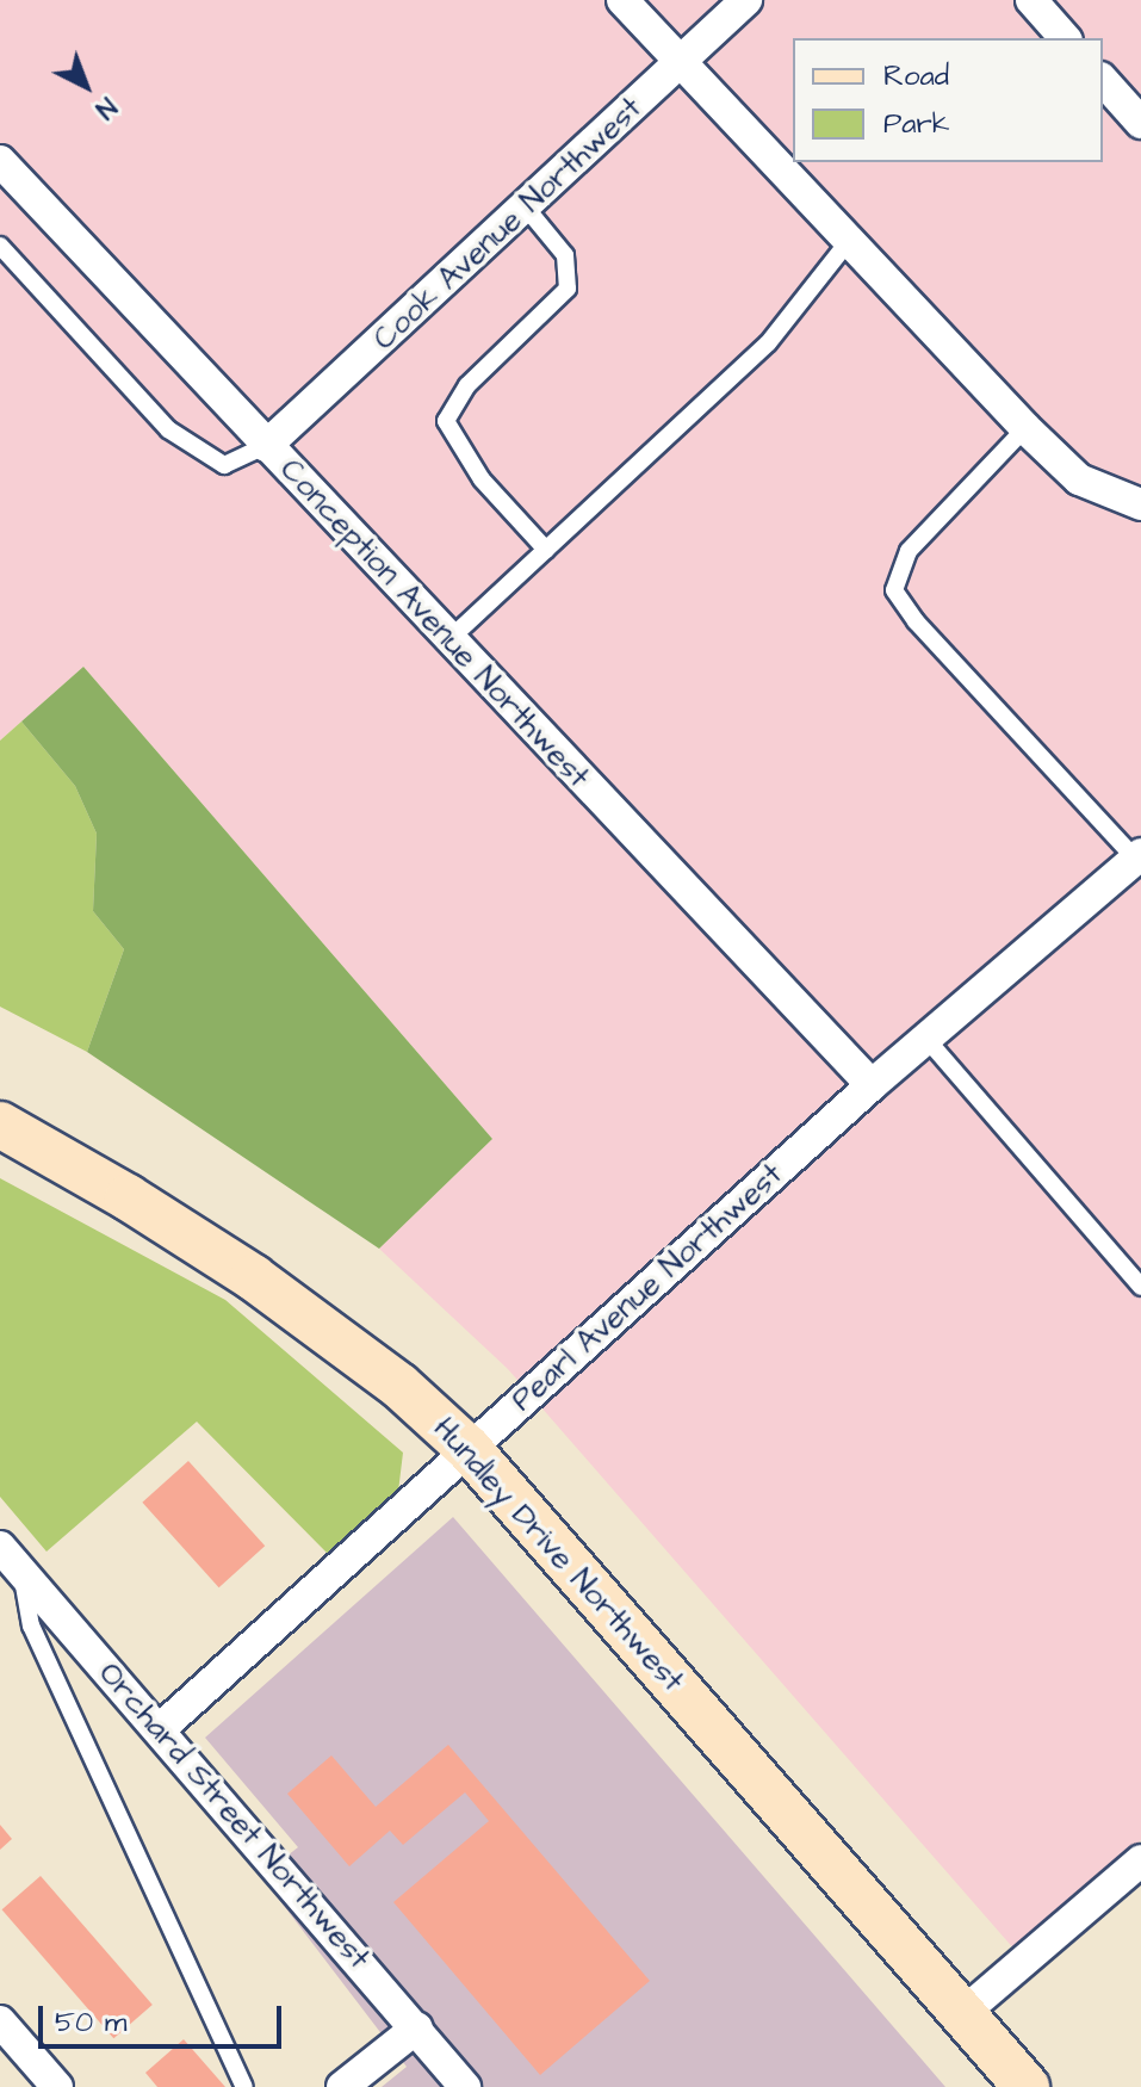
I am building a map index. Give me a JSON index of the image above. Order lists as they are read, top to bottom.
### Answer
{
  "streets": {
    "street": [
      "Cook Avenue Northwest",
      "Conception Avenue Northwest",
      "Pearl Avenue Northwest",
      "Hundley Drive Northwest",
      "Orchard Street Northwest"
    ]
  },
  "crossings": [
    ["Cook Avenue Northwest", "Conception Avenue Northwest"],
    ["Conception Avenue Northwest", "Pearl Avenue Northwest"],
    ["Pearl Avenue Northwest", "Hundley Drive Northwest"],
    ["Pearl Avenue Northwest", "Orchard Street Northwest"]
  ],
  "legend": ["Road", "Park"],
  "scale_bar": "50 m",
  "north": "bottom right"
}
